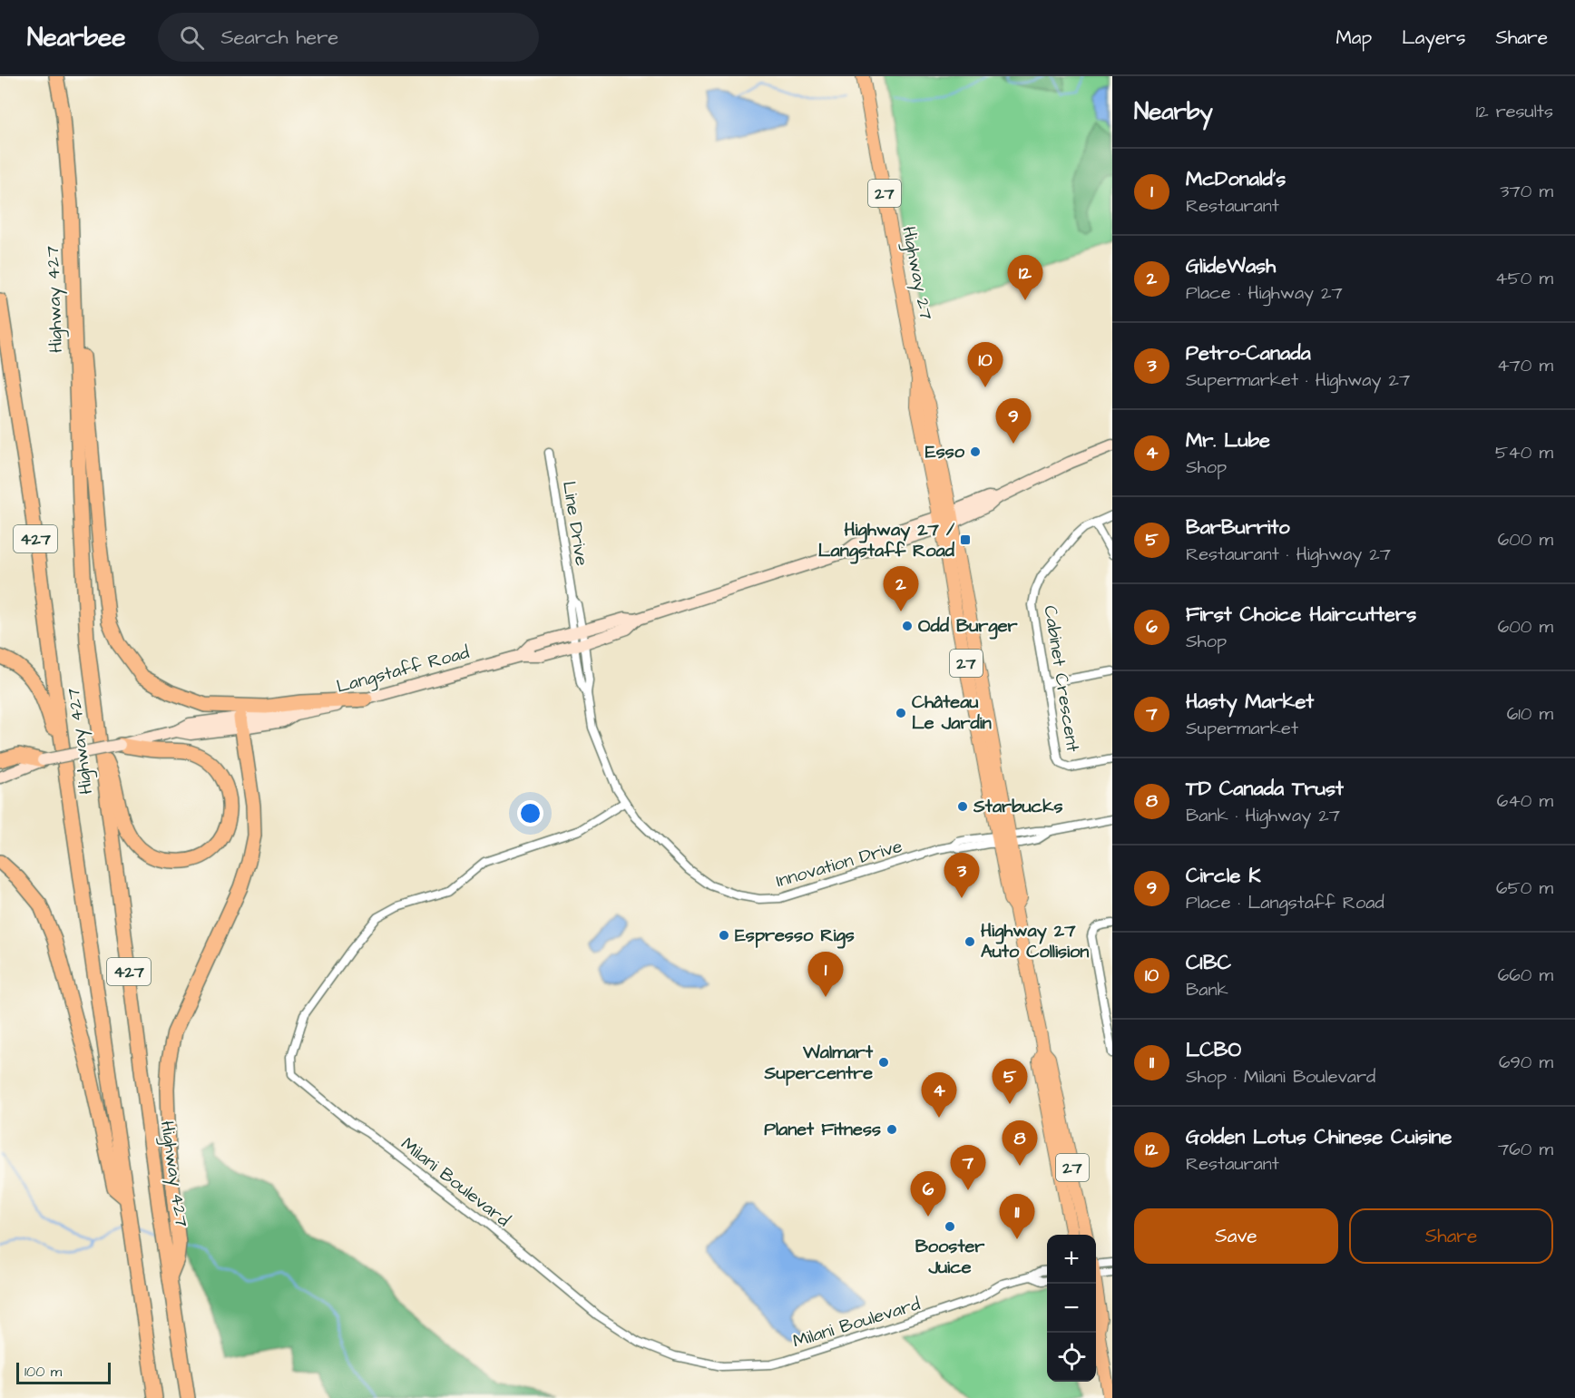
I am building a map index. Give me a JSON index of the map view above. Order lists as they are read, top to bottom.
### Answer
{
  "streets": {
    "highway": ["Highway 427", "427"],
    "main road": ["27", "Highway 27", "Langstaff Road"],
    "street": [
      "Line Drive",
      "Cabinet Crescent",
      "Innovation Drive",
      "Milani Boulevard"
    ]
  },
  "crossings": [
    ["Highway 27", "Langstaff Road"],
    ["Highway 27", "Innovation Drive"],
    ["Line Drive", "Langstaff Road"],
    ["Line Drive", "Innovation Drive"],
    ["Langstaff Road", "Innovation Drive"],
    ["Innovation Drive", "Milani Boulevard"]
  ],
  "places": {
    "other": [
      "Esso",
      "Odd Burger",
      "Château Le Jardin",
      "Starbucks",
      "Espresso Rigs",
      "Highway 27 Auto Collision",
      "Walmart Supercentre",
      "Planet Fitness",
      "Booster Juice"
    ],
    "transit": ["Highway 27 / Langstaff Road"]
  },
  "scale_bar": "100 m",
  "page": {
    "header": "Nearbee",
    "search": "Search here",
    "nav": ["Map", "Layers", "Share"],
    "heading": ["Nearby", "12 results"],
    "list": [
      {
        "mark": "1",
        "name": "McDonald's",
        "note": "Restaurant",
        "value": "370 m"
      },
      {
        "mark": "2",
        "name": "GlideWash",
        "note": "Place · Highway 27",
        "value": "450 m"
      },
      {
        "mark": "3",
        "name": "Petro-Canada",
        "note": "Supermarket · Highway 27",
        "value": "470 m"
      },
      {
        "mark": "4",
        "name": "Mr. Lube",
        "note": "Shop",
        "value": "540 m"
      },
      {
        "mark": "5",
        "name": "BarBurrito",
        "note": "Restaurant · Highway 27",
        "value": "600 m"
      },
      {
        "mark": "6",
        "name": "First Choice Haircutters",
        "note": "Shop",
        "value": "600 m"
      },
      {
        "mark": "7",
        "name": "Hasty Market",
        "note": "Supermarket",
        "value": "610 m"
      },
      {
        "mark": "8",
        "name": "TD Canada Trust",
        "note": "Bank · Highway 27",
        "value": "640 m"
      },
      {
        "mark": "9",
        "name": "Circle K",
        "note": "Place · Langstaff Road",
        "value": "650 m"
      },
      {
        "mark": "10",
        "name": "CIBC",
        "note": "Bank",
        "value": "660 m"
      },
      {
        "mark": "11",
        "name": "LCBO",
        "note": "Shop · Milani Boulevard",
        "value": "690 m"
      },
      {
        "mark": "12",
        "name": "Golden Lotus Chinese Cuisine",
        "note": "Restaurant",
        "value": "760 m"
      }
    ],
    "pins": [
      "12",
      "10",
      "9",
      "2",
      "3",
      "1",
      "5",
      "4",
      "8",
      "7",
      "6",
      "11"
    ],
    "buttons": ["Save", "Share"],
    "map_buttons": ["+", "−"],
    "scale": "100 m"
  }
}
